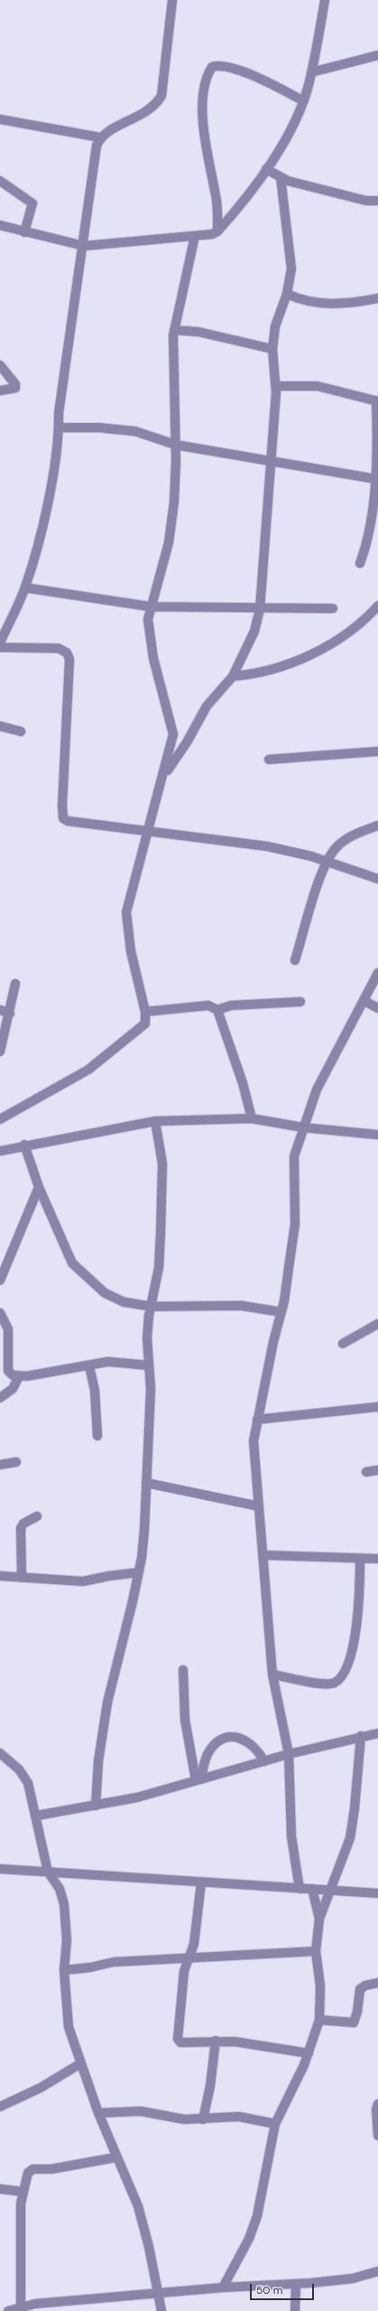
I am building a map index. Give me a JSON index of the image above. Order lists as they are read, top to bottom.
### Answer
{
  "scale_bar": "50 m"
}
